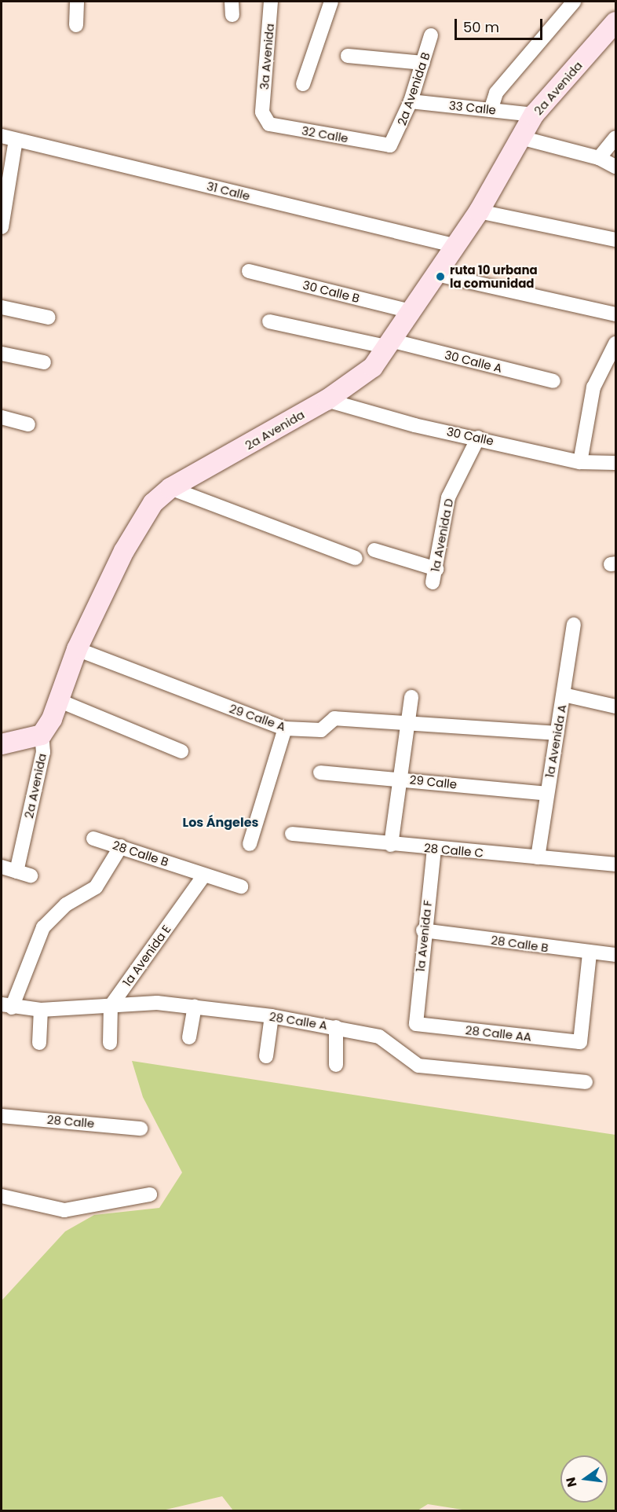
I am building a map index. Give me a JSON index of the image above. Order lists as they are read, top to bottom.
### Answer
{
  "streets": {
    "street": [
      "3a Avenida",
      "2a Avenida",
      "2a Avenida B",
      "33 Calle",
      "32 Calle",
      "31 Calle",
      "30 Calle B",
      "30 Calle A",
      "30 Calle",
      "1a Avenida D",
      "29 Calle A",
      "1a Avenida A",
      "29 Calle",
      "28 Calle C",
      "28 Calle B",
      "1a Avenida F",
      "1a Avenida E",
      "28 Calle A",
      "28 Calle AA",
      "28 Calle"
    ]
  },
  "crossings": [
    ["3a Avenida", "32 Calle"],
    ["2a Avenida", "33 Calle"],
    ["2a Avenida", "31 Calle"],
    ["2a Avenida", "30 Calle B"],
    ["2a Avenida", "30 Calle A"],
    ["2a Avenida", "30 Calle"],
    ["2a Avenida", "29 Calle A"],
    ["2a Avenida B", "33 Calle"],
    ["2a Avenida B", "32 Calle"],
    ["30 Calle", "1a Avenida D"],
    ["29 Calle A", "1a Avenida A"],
    ["1a Avenida A", "29 Calle"],
    ["1a Avenida A", "28 Calle C"],
    ["28 Calle C", "1a Avenida F"],
    ["28 Calle B", "1a Avenida F"],
    ["28 Calle B", "1a Avenida E"],
    ["28 Calle B", "28 Calle AA"],
    ["1a Avenida F", "28 Calle AA"],
    ["1a Avenida E", "28 Calle A"]
  ],
  "districts": ["Los Ángeles"],
  "places": ["ruta 10 urbana la comunidad"],
  "scale_bar": "50 m",
  "north": "left"
}
